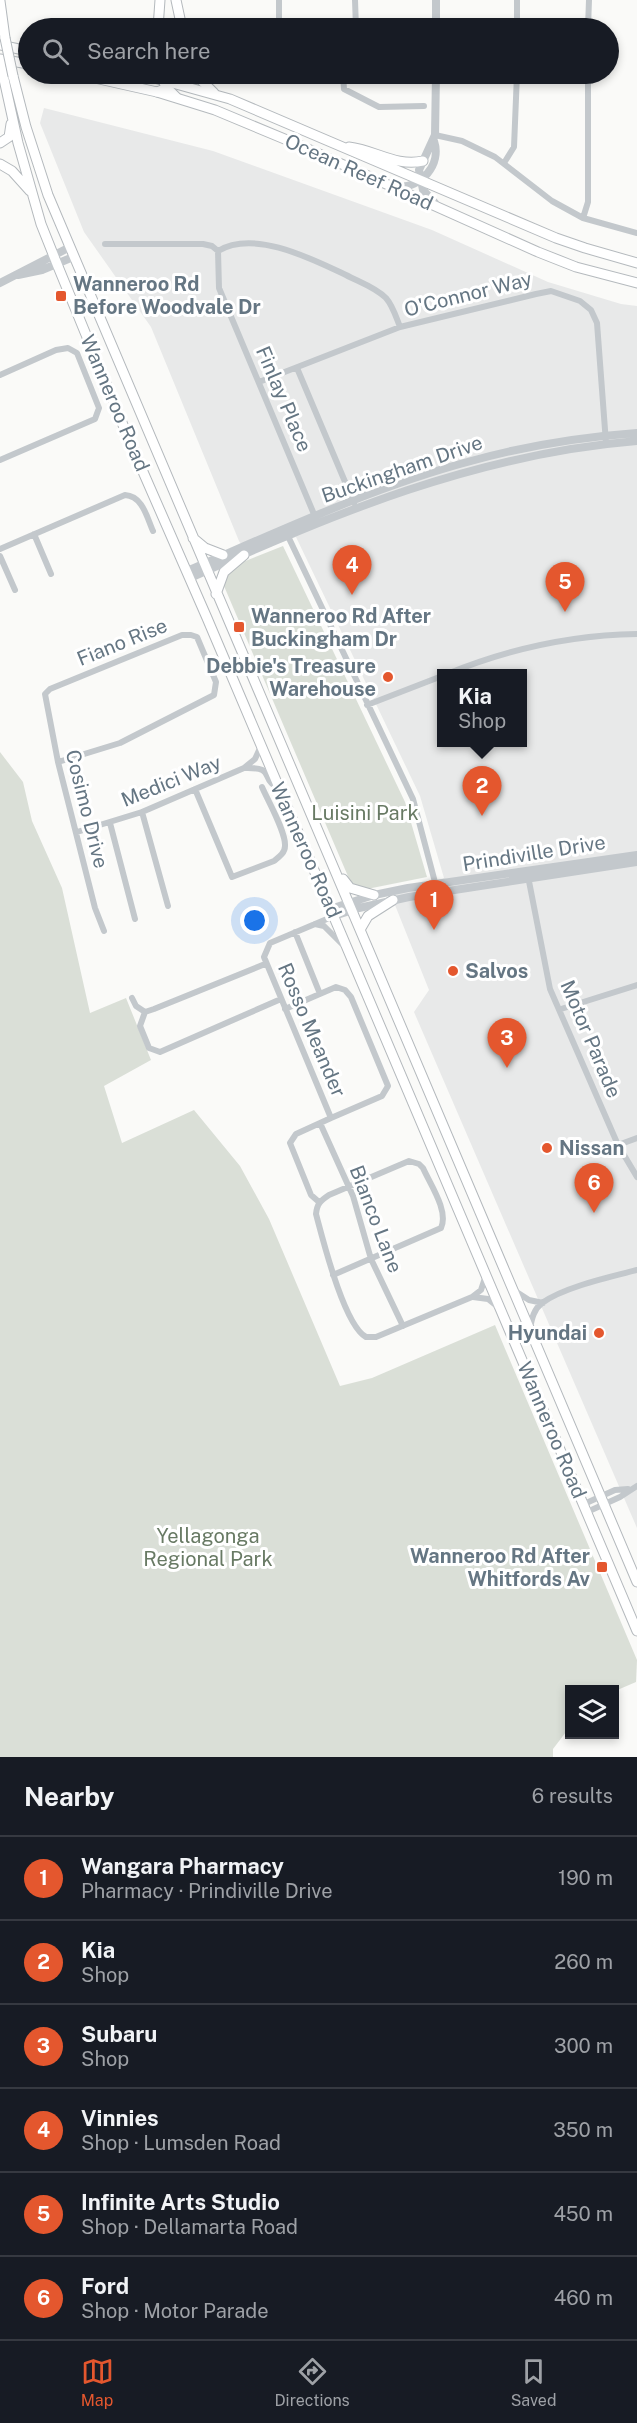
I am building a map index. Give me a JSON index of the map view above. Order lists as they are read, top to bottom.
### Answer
{
  "streets": {
    "main road": ["Ocean Reef Road", "Wanneroo Road"],
    "street": [
      "O'Connor Way",
      "Finlay Place",
      "Buckingham Drive",
      "Fiano Rise",
      "Medici Way",
      "Cosimo Drive",
      "Prindiville Drive",
      "Rosso Meander",
      "Motor Parade",
      "Bianco Lane"
    ]
  },
  "crossings": [
    ["O'Connor Way", "Finlay Place"],
    ["O'Connor Way", "Buckingham Drive"],
    ["Finlay Place", "Buckingham Drive"],
    ["Wanneroo Road", "Buckingham Drive"],
    ["Wanneroo Road", "Medici Way"],
    ["Wanneroo Road", "Prindiville Drive"],
    ["Wanneroo Road", "Rosso Meander"],
    ["Fiano Rise", "Cosimo Drive"],
    ["Medici Way", "Cosimo Drive"],
    ["Prindiville Drive", "Rosso Meander"],
    ["Prindiville Drive", "Motor Parade"],
    ["Rosso Meander", "Bianco Lane"]
  ],
  "parks": ["Luisini Park", "Yellagonga Regional Park"],
  "places": {
    "transit": ["Wanneroo Rd Before Woodvale Dr", "Wanneroo Rd After Buckingham Dr", "Wanneroo Rd After Whitfords Av"],
    "other": [
      "Debbie's Treasure Warehouse",
      "Salvos",
      "Nissan",
      "Hyundai"
    ]
  },
  "page": {
    "search": "Search here",
    "pins": [
      "4",
      "5",
      "2",
      "1",
      "3",
      "6"
    ],
    "popup": ["Kia", "Shop"],
    "heading": ["Nearby", "6 results"],
    "list": [
      {
        "mark": "1",
        "name": "Wangara Pharmacy",
        "note": "Pharmacy · Prindiville Drive",
        "value": "190 m"
      },
      {
        "mark": "2",
        "name": "Kia",
        "note": "Shop",
        "value": "260 m"
      },
      {
        "mark": "3",
        "name": "Subaru",
        "note": "Shop",
        "value": "300 m"
      },
      {
        "mark": "4",
        "name": "Vinnies",
        "note": "Shop · Lumsden Road",
        "value": "350 m"
      },
      {
        "mark": "5",
        "name": "Infinite Arts Studio",
        "note": "Shop · Dellamarta Road",
        "value": "450 m"
      },
      {
        "mark": "6",
        "name": "Ford",
        "note": "Shop · Motor Parade",
        "value": "460 m"
      }
    ],
    "nav": ["Map", "Directions", "Saved"]
  }
}
